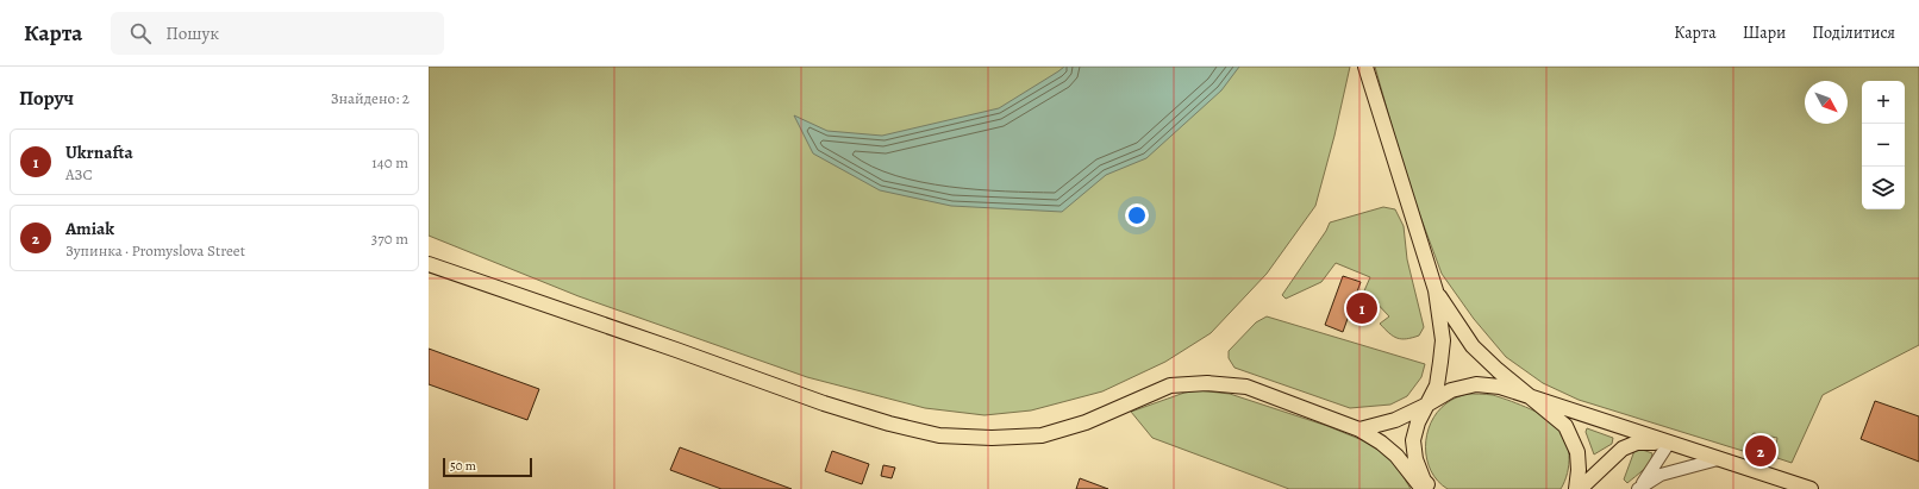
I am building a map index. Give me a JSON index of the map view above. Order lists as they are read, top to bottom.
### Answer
{
  "scale_bar": "50 m",
  "north": "bottom right",
  "page": {
    "header": "Карта",
    "search": "Пошук",
    "nav": ["Карта", "Шари", "Поділитися"],
    "heading": ["Поруч", "Знайдено: 2"],
    "map_buttons": ["+", "−"],
    "list": [
      {
        "mark": "1",
        "name": "Ukrnafta",
        "note": "АЗС",
        "value": "140 m"
      },
      {
        "mark": "2",
        "name": "Amiak",
        "note": "Зупинка · Promyslova Street",
        "value": "370 m"
      }
    ],
    "pins": ["1", "2"],
    "scale": "50 m"
  }
}
